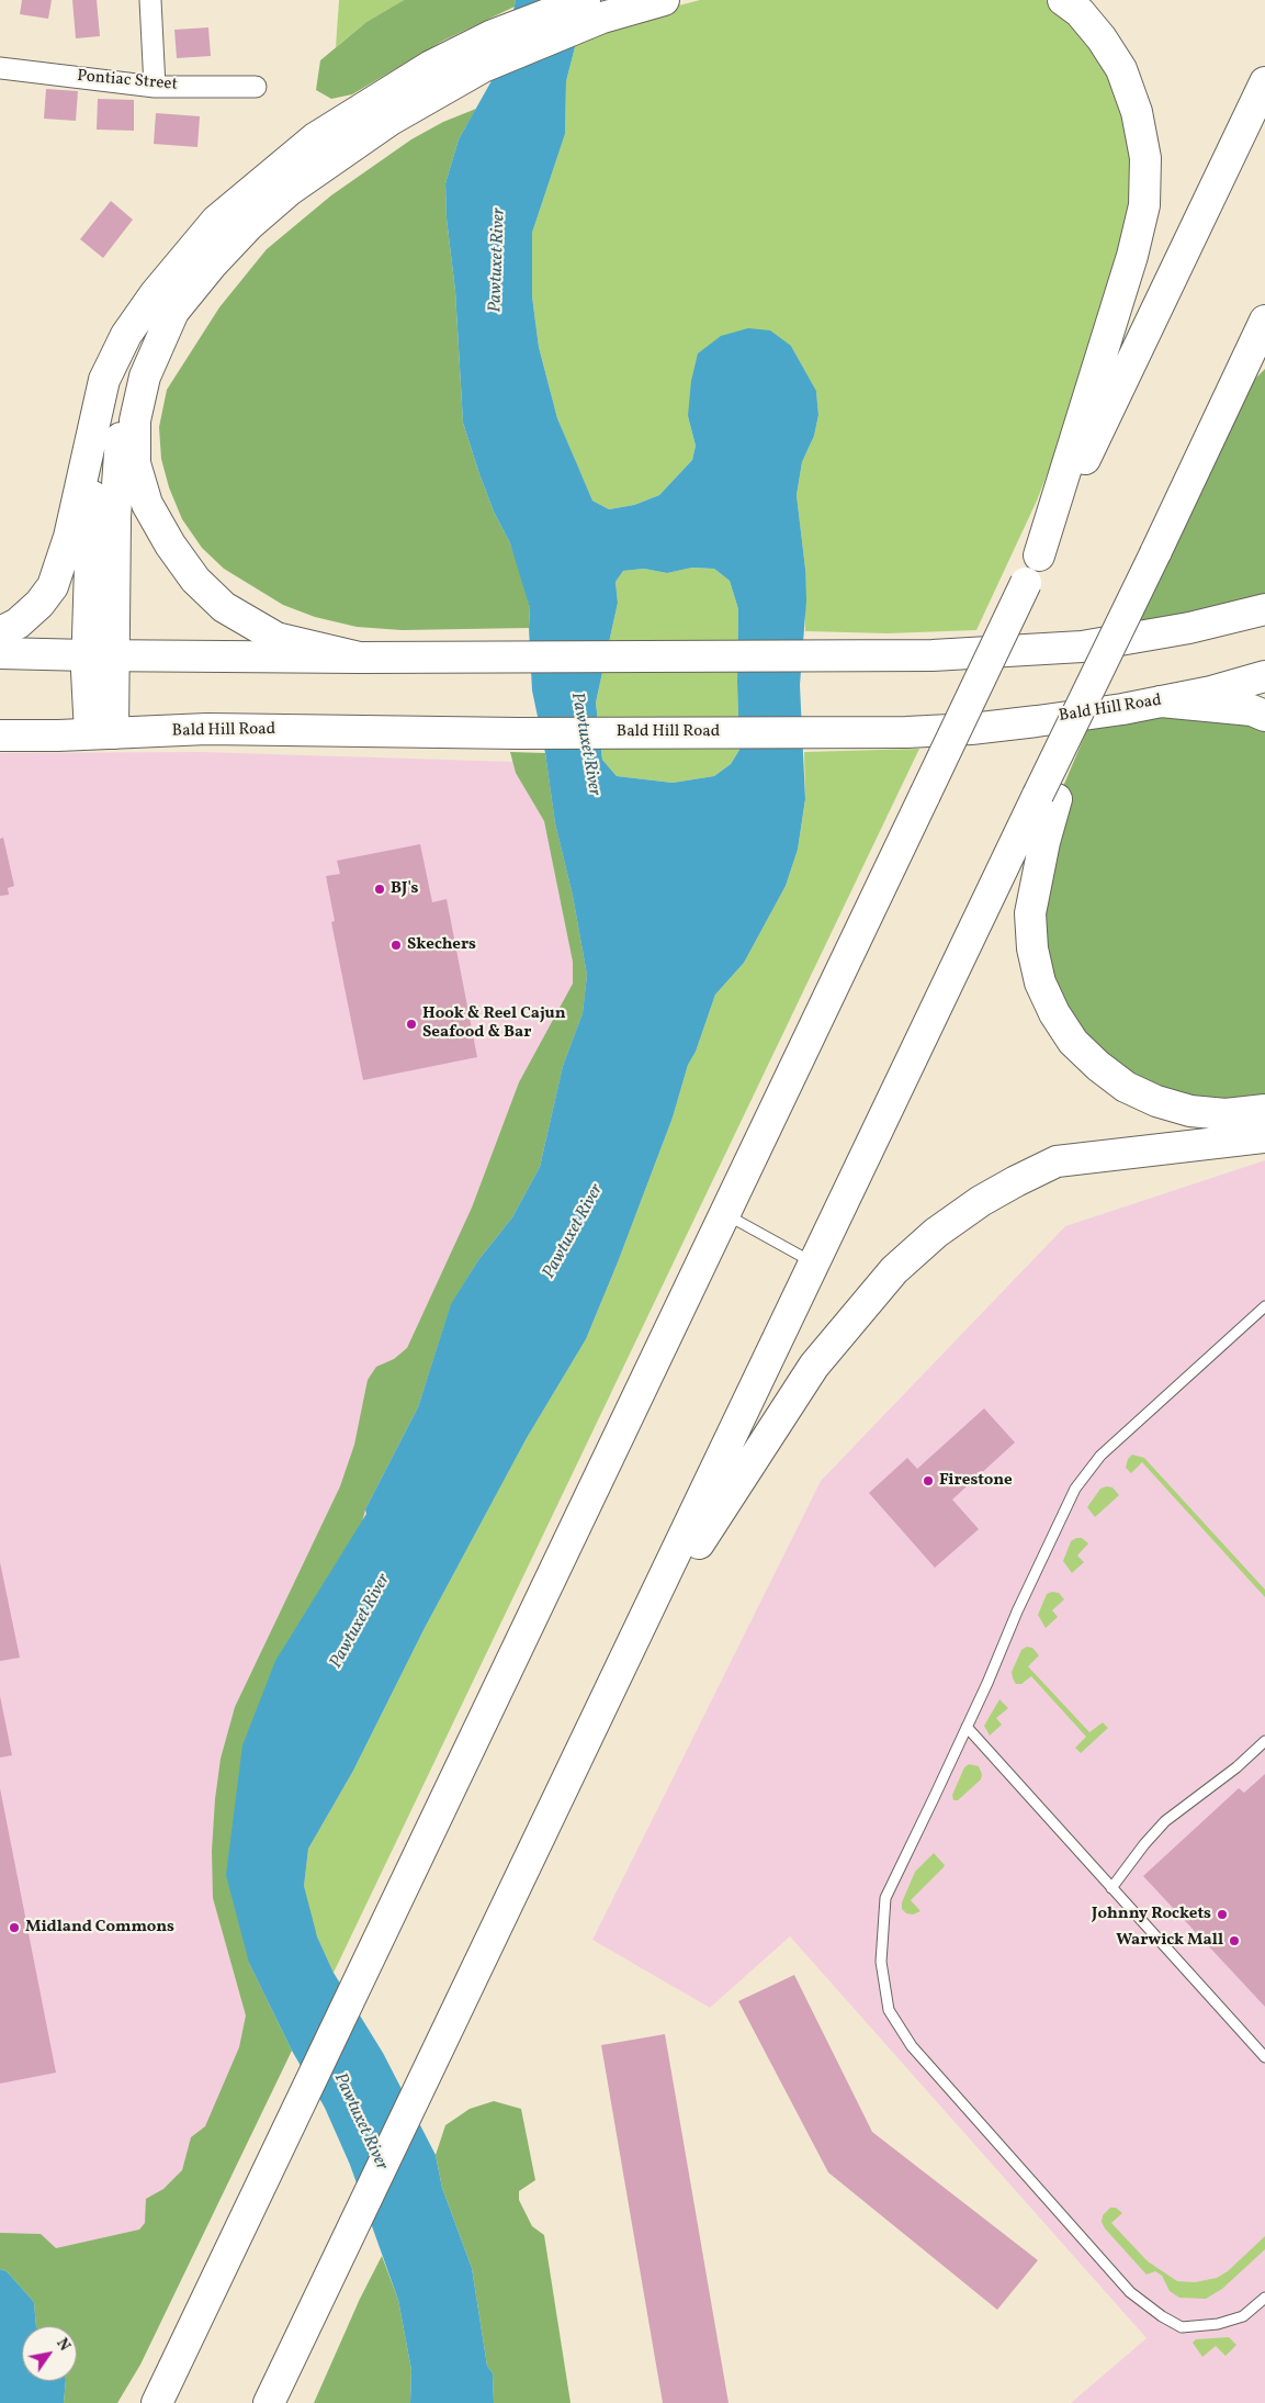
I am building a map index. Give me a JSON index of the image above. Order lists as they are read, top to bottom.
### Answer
{
  "streets": {
    "main road": ["Bald Hill Road"],
    "street": ["Pontiac Street"]
  },
  "water": ["Pawtuxet River"],
  "places": [
    "BJ's",
    "Skechers",
    "Hook & Reel Cajun Seafood & Bar",
    "Firestone",
    "Johnny Rockets",
    "Midland Commons",
    "Warwick Mall"
  ],
  "north": "top right"
}
